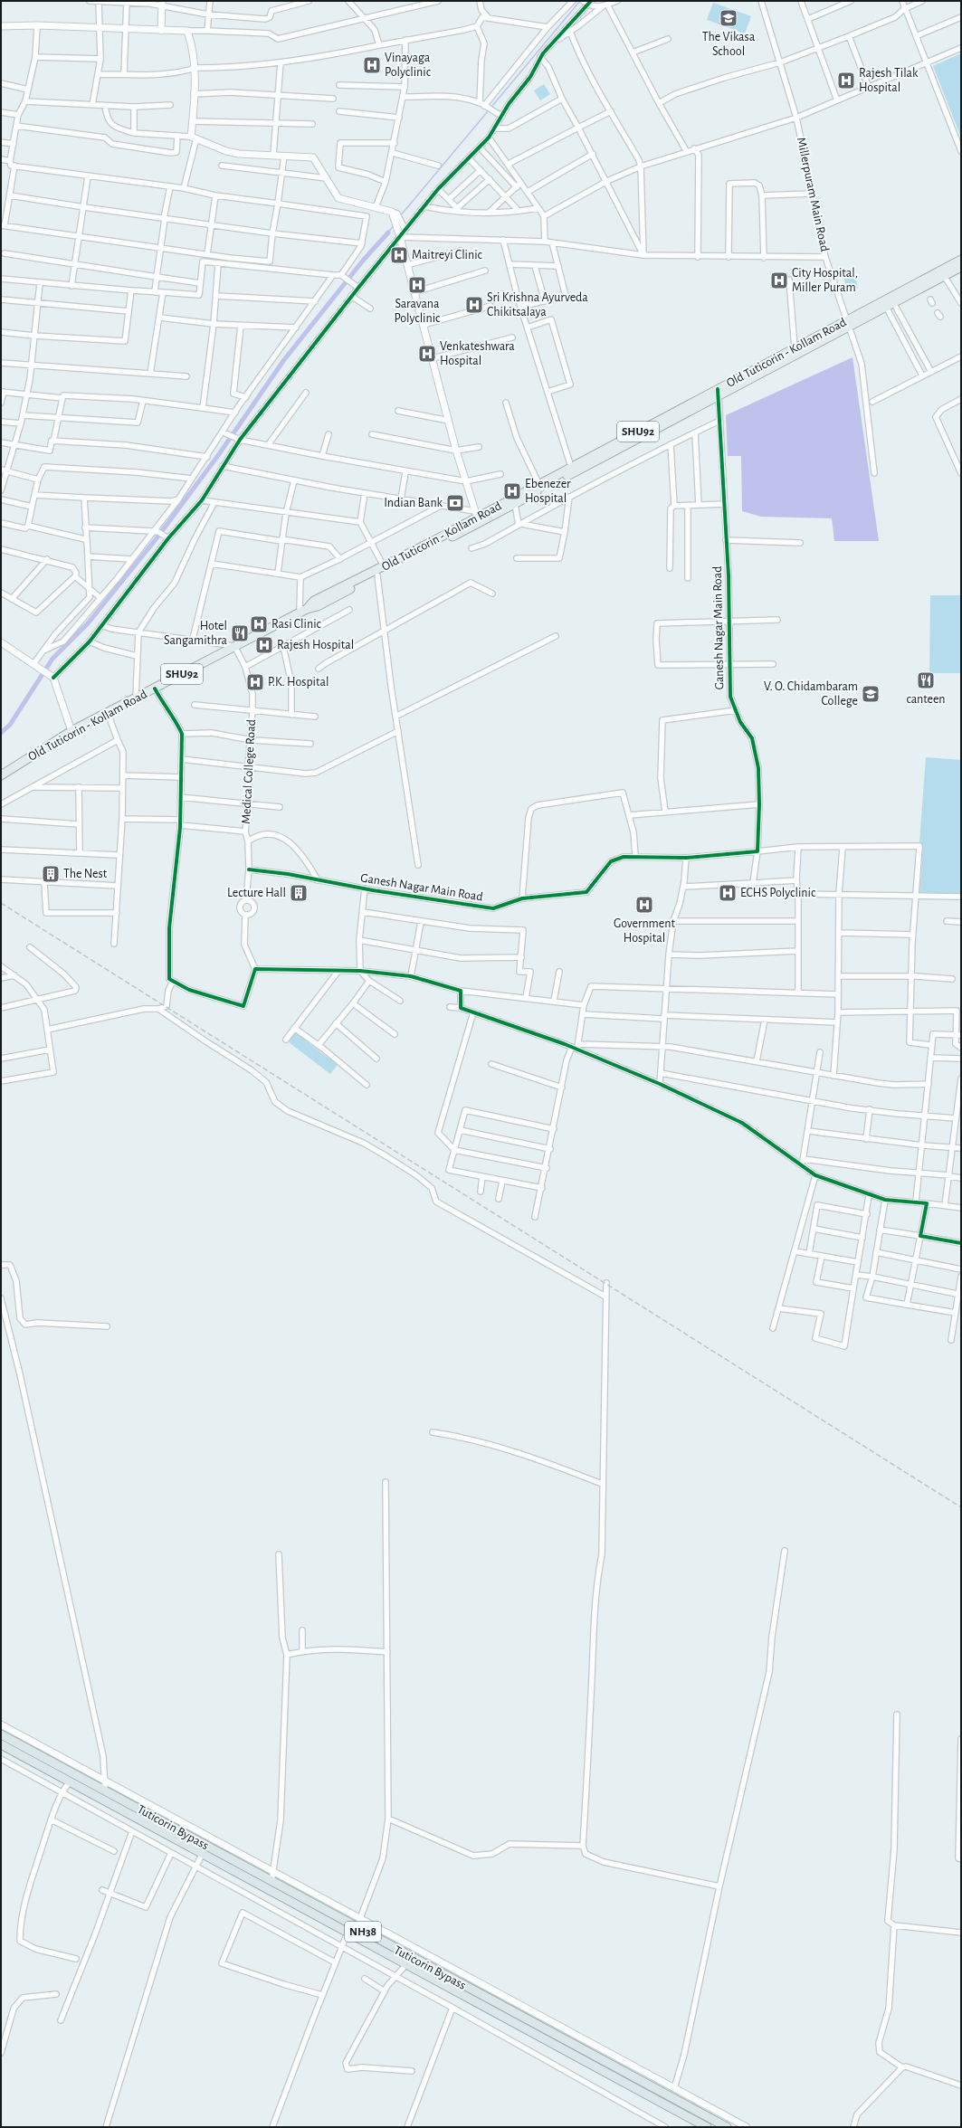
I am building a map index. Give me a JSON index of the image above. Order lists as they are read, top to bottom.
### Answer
{
  "streets": {
    "highway": ["Tuticorin Bypass", "NH38"],
    "main road": ["Old Tuticorin - Kollam Road", "SHU92"],
    "street": ["Millerpuram Main Road", "Ganesh Nagar Main Road", "Medical College Road"]
  },
  "crossings": [
    ["Millerpuram Main Road", "Old Tuticorin - Kollam Road"],
    ["Old Tuticorin - Kollam Road", "Ganesh Nagar Main Road"],
    ["Old Tuticorin - Kollam Road", "Medical College Road"],
    ["Ganesh Nagar Main Road", "Medical College Road"]
  ],
  "places": {
    "school or university": ["The Vikasa School", "V. O. Chidambaram College"],
    "hospital": [
      "Vinayaga Polyclinic",
      "Rajesh Tilak Hospital",
      "Maitreyi Clinic",
      "City Hospital, Miller Puram",
      "Saravana Polyclinic",
      "Sri Krishna Ayurveda Chikitsalaya",
      "Venkateshwara Hospital",
      "Ebenezer Hospital",
      "Rasi Clinic",
      "Rajesh Hospital",
      "P.K. Hospital",
      "ECHS Polyclinic",
      "Government Hospital"
    ],
    "bank": ["Indian Bank"],
    "restaurant": ["Hotel Sangamithra", "canteen"],
    "building": ["The Nest", "Lecture Hall"]
  }
}
